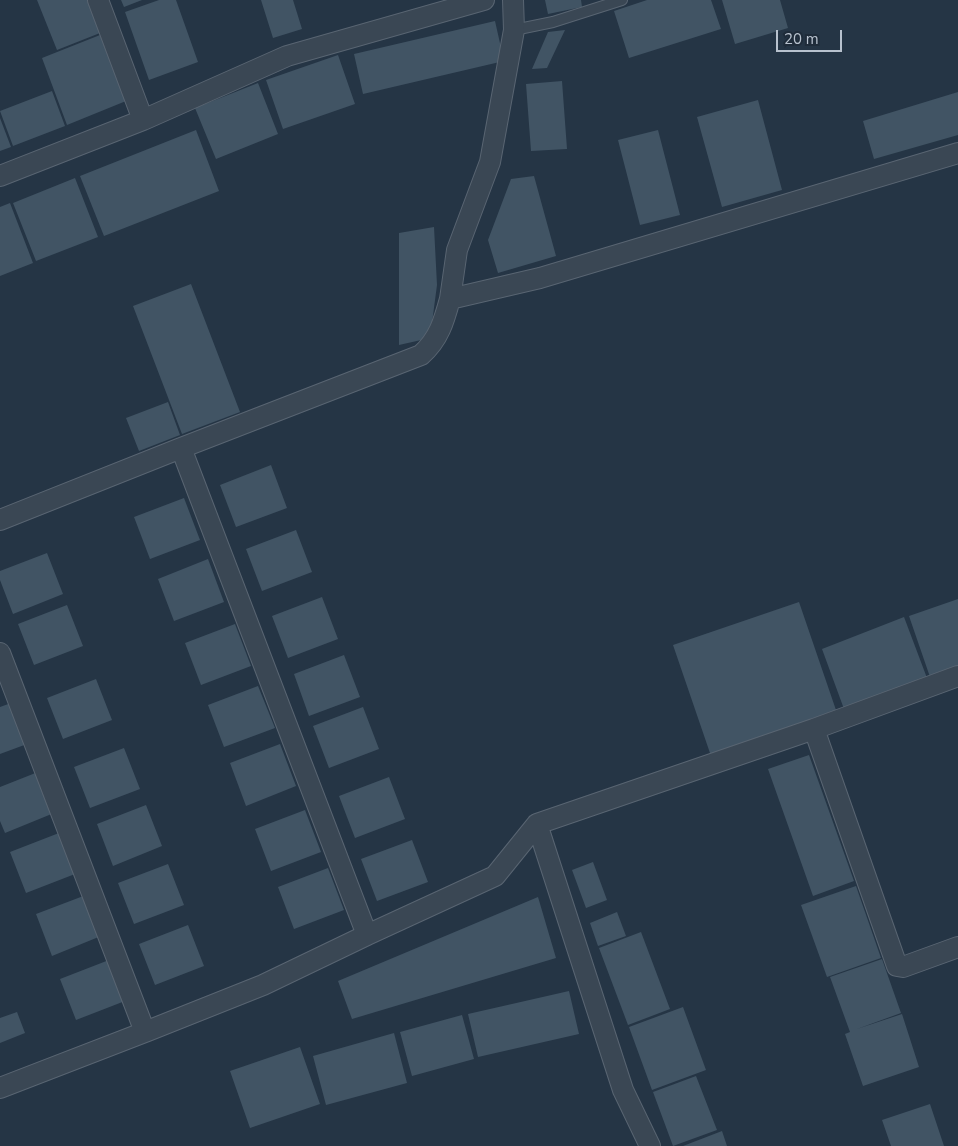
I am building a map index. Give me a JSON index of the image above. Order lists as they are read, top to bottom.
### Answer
{
  "scale_bar": "20 m"
}
